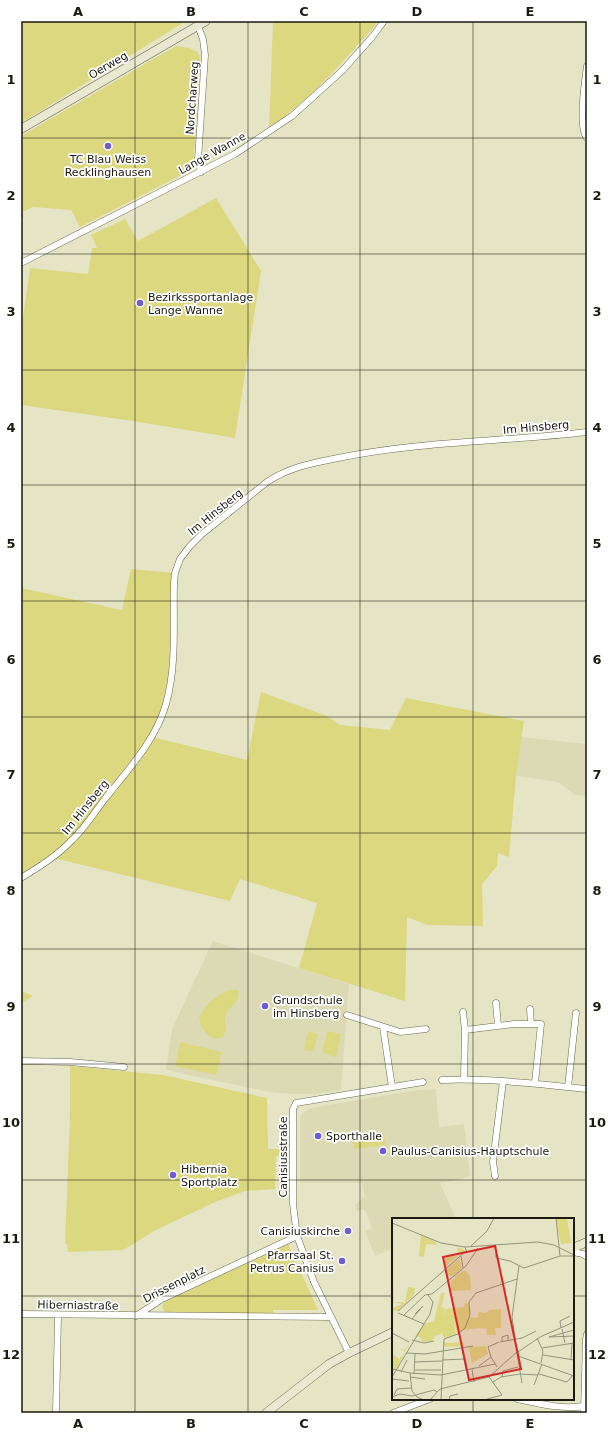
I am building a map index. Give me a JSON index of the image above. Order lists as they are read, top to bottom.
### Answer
{
  "streets": {
    "main road": ["Oerweg"],
    "street": [
      "Nordcharweg",
      "Lange Wanne",
      "Im Hinsberg",
      "Canisiusstraße",
      "Drissenplatz",
      "Hiberniastraße"
    ]
  },
  "crossings": [
    ["Oerweg", "Nordcharweg"],
    ["Nordcharweg", "Lange Wanne"],
    ["Canisiusstraße", "Drissenplatz"],
    ["Drissenplatz", "Hiberniastraße"]
  ],
  "places": [
    "TC Blau Weiss Recklinghausen",
    "Bezirkssportanlage Lange Wanne",
    "Grundschule im Hinsberg",
    "Sporthalle",
    "Paulus-Canisius-Hauptschule",
    "Hibernia Sportplatz",
    "Canisiuskirche",
    "Pfarrsaal St. Petrus Canisius"
  ],
  "grid": {
    "columns": [
      "A",
      "B",
      "C",
      "D",
      "E"
    ],
    "rows": [
      "1",
      "2",
      "3",
      "4",
      "5",
      "6",
      "7",
      "8",
      "9",
      "10",
      "11",
      "12"
    ]
  }
}
